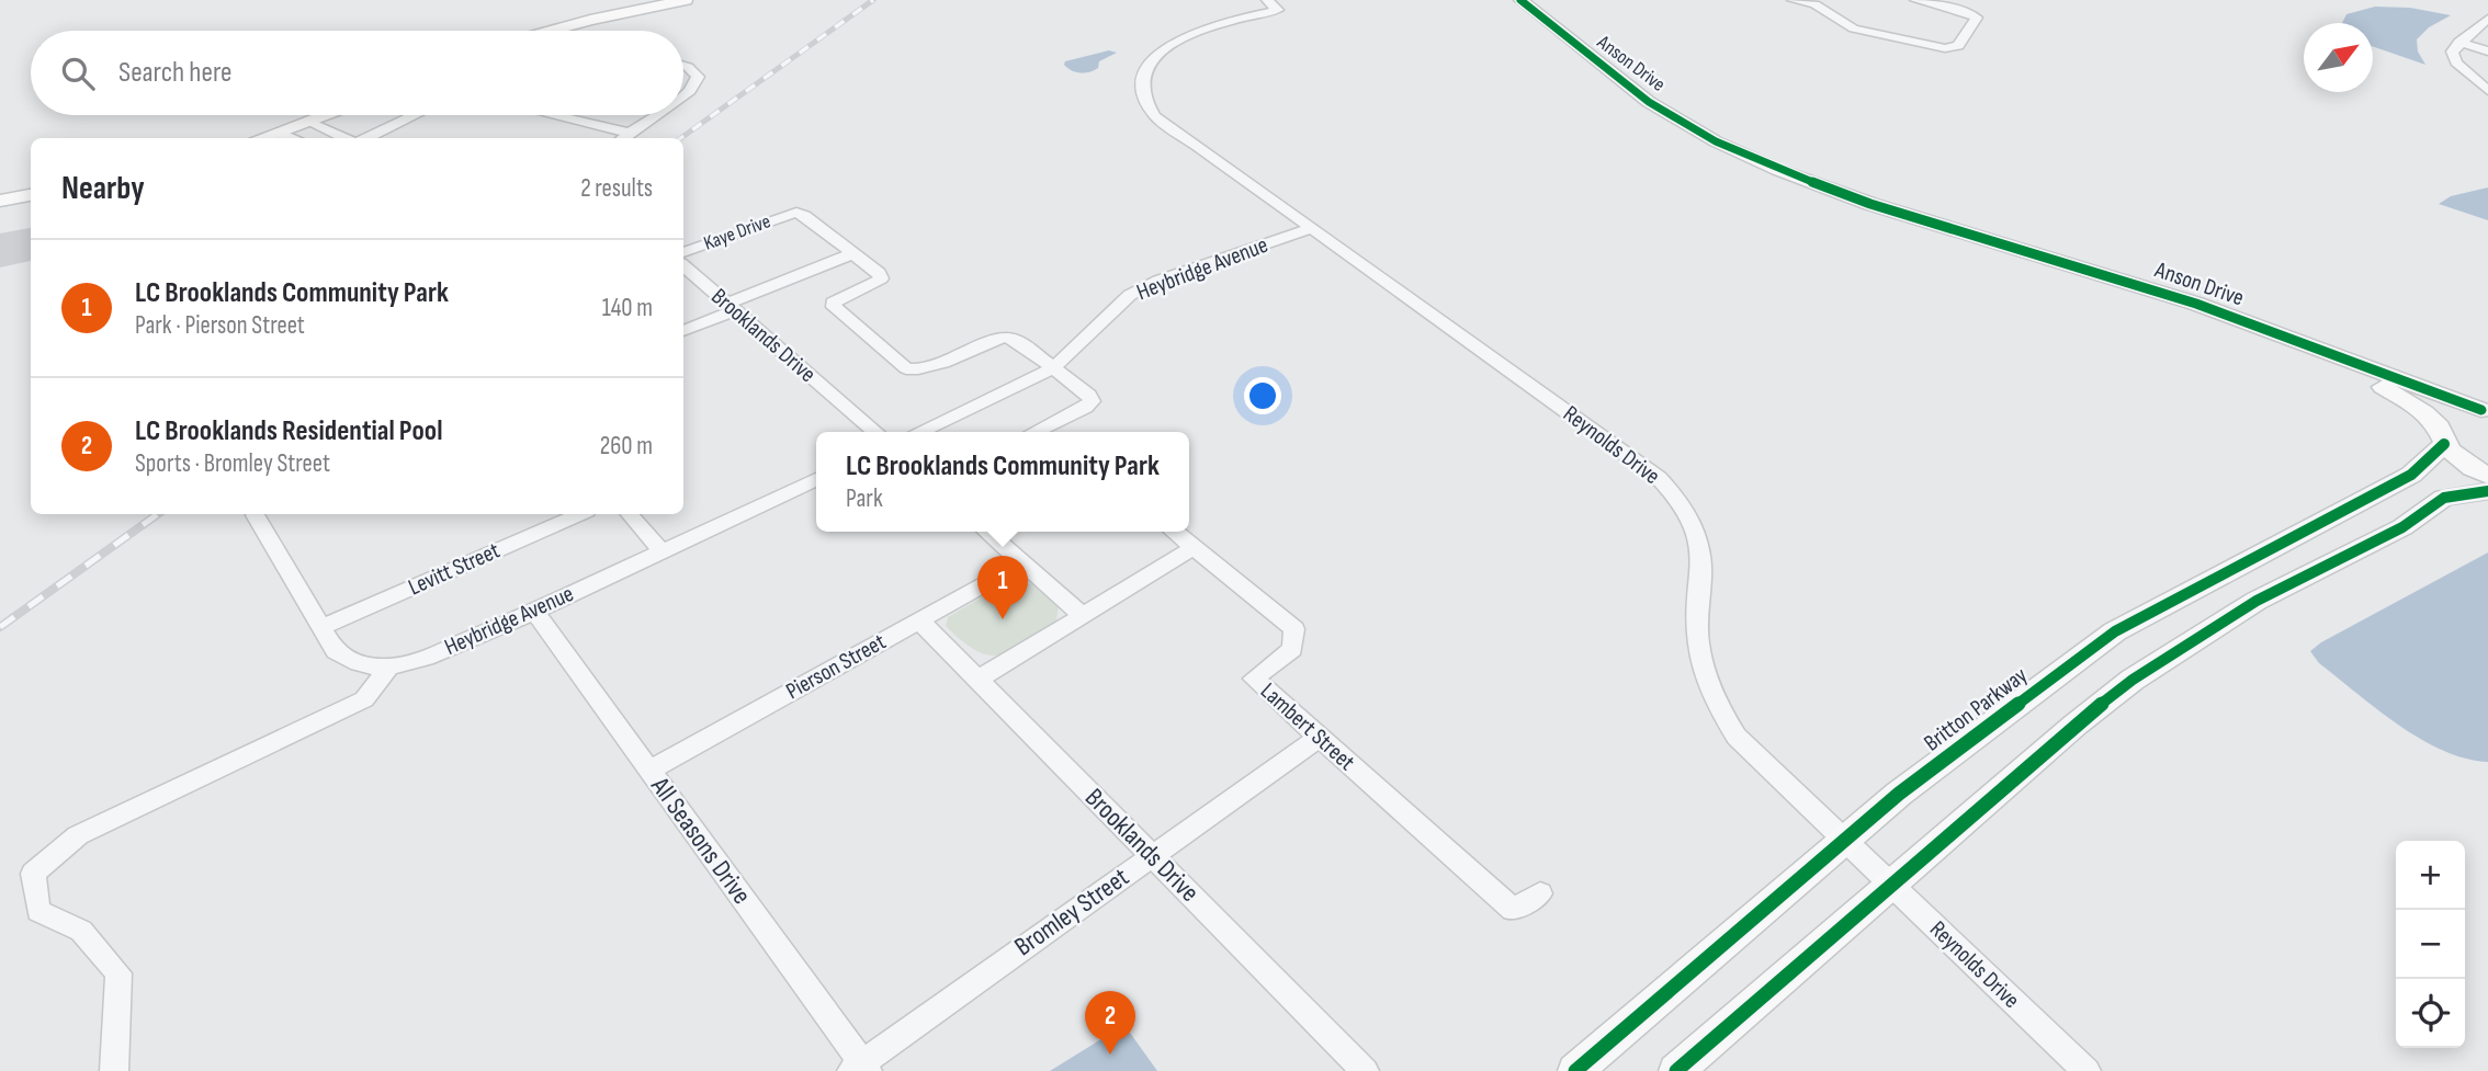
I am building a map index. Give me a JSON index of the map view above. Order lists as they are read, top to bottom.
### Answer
{
  "streets": {
    "main road": ["Anson Drive", "Britton Parkway"],
    "street": [
      "Kaye Drive",
      "Heybridge Avenue",
      "Brooklands Drive",
      "Reynolds Drive",
      "Levitt Street",
      "Pierson Street",
      "Lambert Street",
      "All Seasons Drive",
      "Bromley Street"
    ]
  },
  "crossings": [
    ["Anson Drive", "Britton Parkway"],
    ["Heybridge Avenue", "Reynolds Drive"],
    ["Heybridge Avenue", "Levitt Street"],
    ["Heybridge Avenue", "All Seasons Drive"],
    ["Brooklands Drive", "Pierson Street"],
    ["Brooklands Drive", "Bromley Street"],
    ["Reynolds Drive", "Britton Parkway"],
    ["Pierson Street", "All Seasons Drive"],
    ["Lambert Street", "Bromley Street"],
    ["All Seasons Drive", "Bromley Street"]
  ],
  "north": "top right",
  "page": {
    "search": "Search here",
    "heading": ["Nearby", "2 results"],
    "list": [
      {
        "mark": "1",
        "name": "LC Brooklands Community Park",
        "note": "Park · Pierson Street",
        "value": "140 m"
      },
      {
        "mark": "2",
        "name": "LC Brooklands Residential Pool",
        "note": "Sports · Bromley Street",
        "value": "260 m"
      }
    ],
    "popup": ["LC Brooklands Community Park", "Park"],
    "pins": ["1", "2"],
    "map_buttons": ["+", "−"]
  }
}
